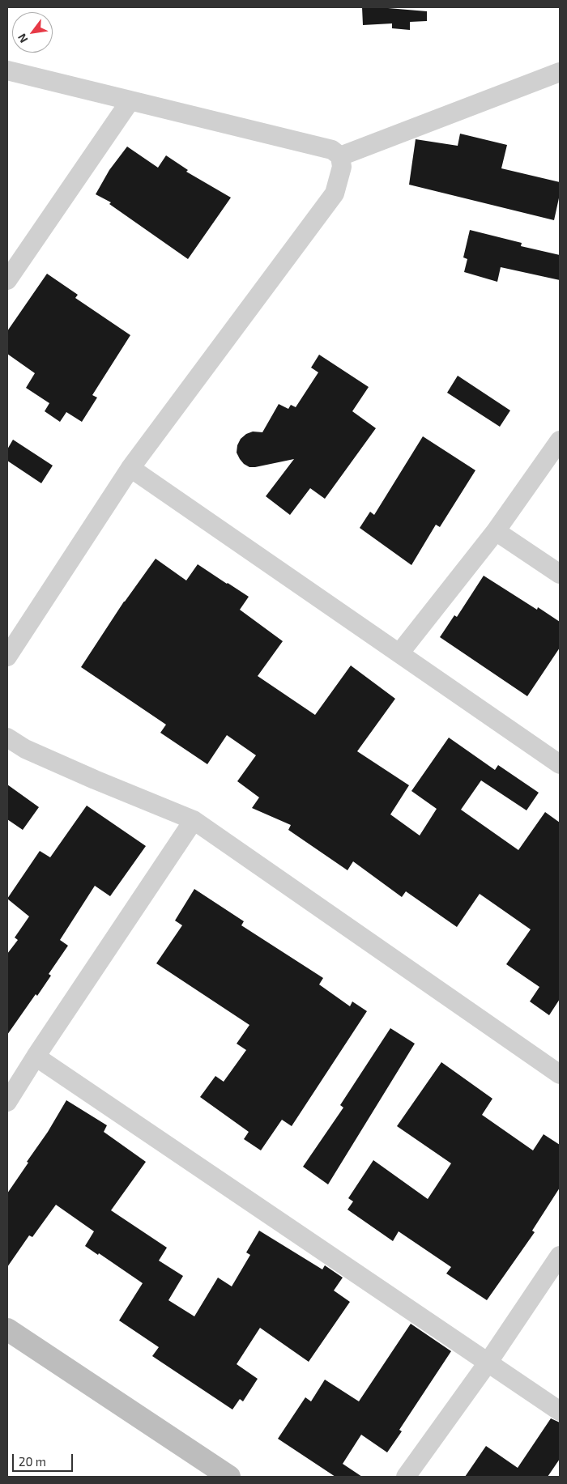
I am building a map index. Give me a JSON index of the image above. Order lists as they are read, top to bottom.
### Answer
{
  "scale_bar": "20 m",
  "north": "bottom left"
}
